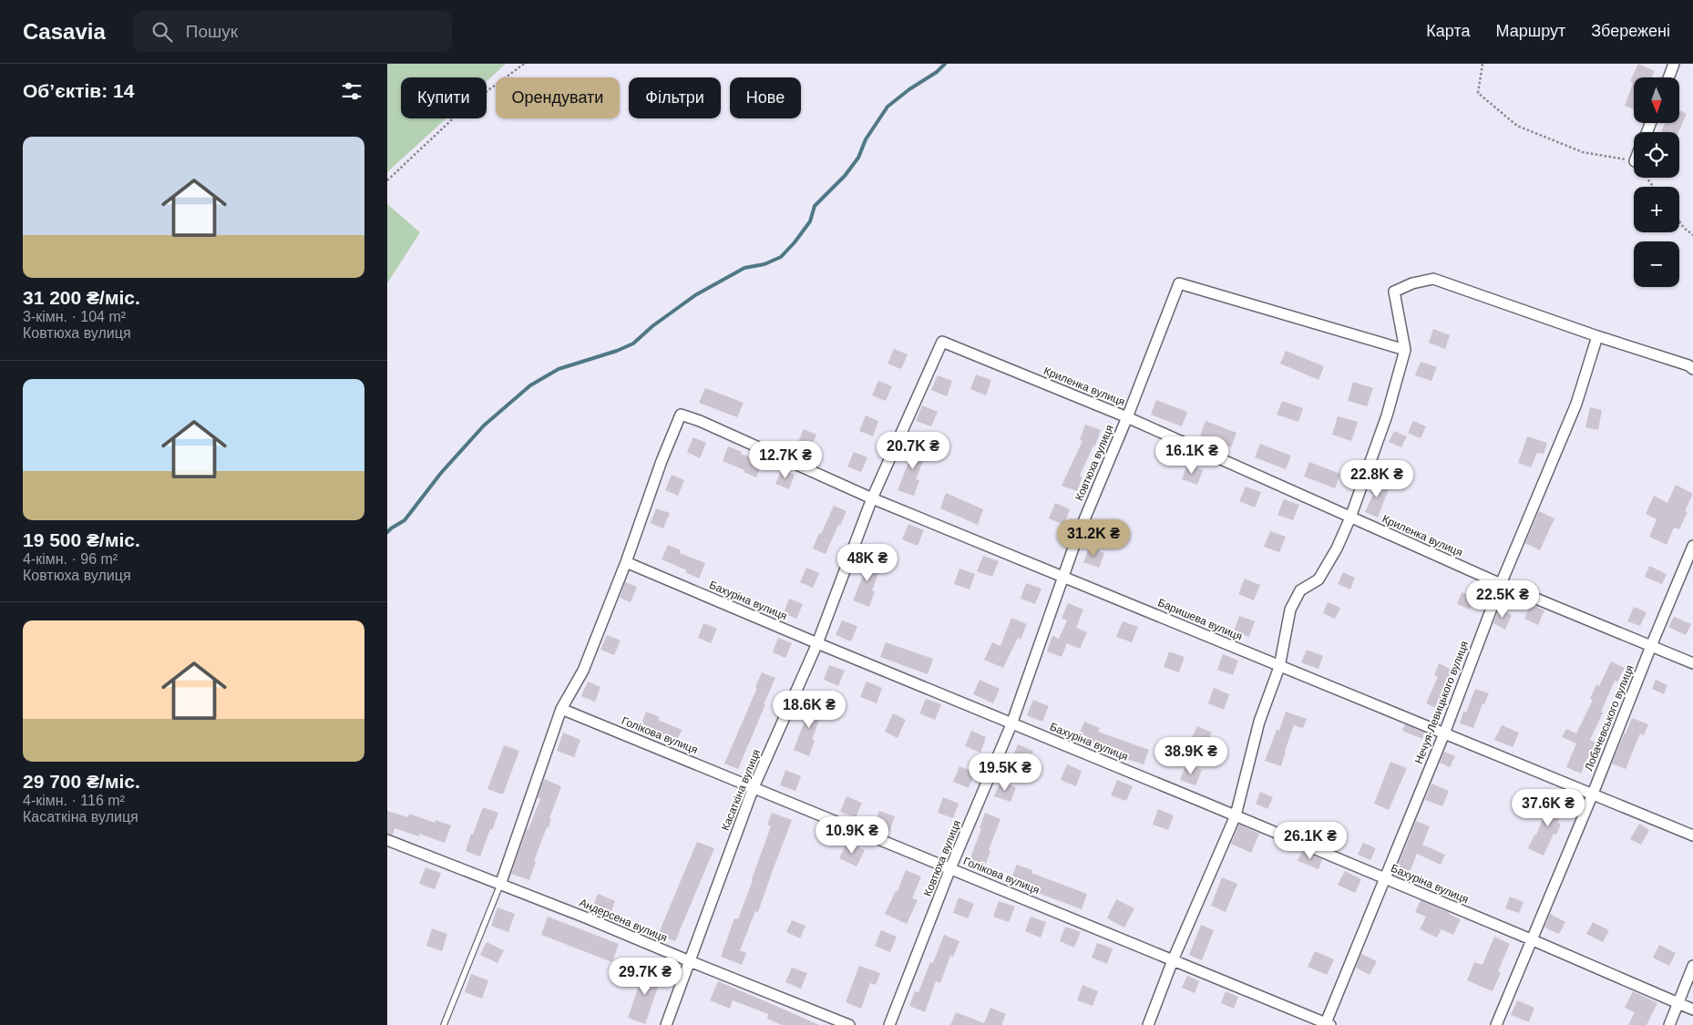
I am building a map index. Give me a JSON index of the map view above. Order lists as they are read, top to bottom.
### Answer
{
  "streets": {
    "street": [
      "Криленка вулиця",
      "Ковтюха вулиця",
      "Бахуріна вулиця",
      "Баришева вулиця",
      "Нечуя-Левицького вулиця",
      "Лобачевського вулиця",
      "Голікова вулиця",
      "Касаткіна вулиця",
      "Андерсена вулиця"
    ]
  },
  "crossings": [
    ["Криленка вулиця", "Ковтюха вулиця"],
    ["Криленка вулиця", "Нечуя-Левицького вулиця"],
    ["Криленка вулиця", "Лобачевського вулиця"],
    ["Криленка вулиця", "Касаткіна вулиця"],
    ["Ковтюха вулиця", "Бахуріна вулиця"],
    ["Ковтюха вулиця", "Баришева вулиця"],
    ["Ковтюха вулиця", "Голікова вулиця"],
    ["Бахуріна вулиця", "Баришева вулиця"],
    ["Бахуріна вулиця", "Нечуя-Левицького вулиця"],
    ["Бахуріна вулиця", "Лобачевського вулиця"],
    ["Бахуріна вулиця", "Касаткіна вулиця"],
    ["Баришева вулиця", "Нечуя-Левицького вулиця"],
    ["Баришева вулиця", "Лобачевського вулиця"],
    ["Баришева вулиця", "Касаткіна вулиця"],
    ["Нечуя-Левицького вулиця", "Голікова вулиця"],
    ["Голікова вулиця", "Касаткіна вулиця"],
    ["Касаткіна вулиця", "Андерсена вулиця"]
  ],
  "north": "bottom",
  "page": {
    "header": "Casavia",
    "search": "Пошук",
    "nav": ["Карта", "Маршрут", "Збережені"],
    "heading": "Об’єктів: 14",
    "map_buttons": ["+", "−"],
    "chip": [
      "Купити",
      "Орендувати",
      "Фільтри",
      "Нове"
    ],
    "list": [
      {
        "name": "31 200 ₴/міс.",
        "note": "3-кімн. · 104 m² · Ковтюха вулиця"
      },
      {
        "name": "19 500 ₴/міс.",
        "note": "4-кімн. · 96 m² · Ковтюха вулиця"
      },
      {
        "name": "29 700 ₴/міс.",
        "note": "4-кімн. · 116 m² · Касаткіна вулиця"
      }
    ],
    "price": [
      "20.7K ₴",
      "16.1K ₴",
      "12.7K ₴",
      "22.8K ₴",
      "31.2K ₴",
      "48K ₴",
      "22.5K ₴",
      "18.6K ₴",
      "38.9K ₴",
      "19.5K ₴",
      "37.6K ₴",
      "10.9K ₴",
      "26.1K ₴",
      "29.7K ₴"
    ]
  }
}
